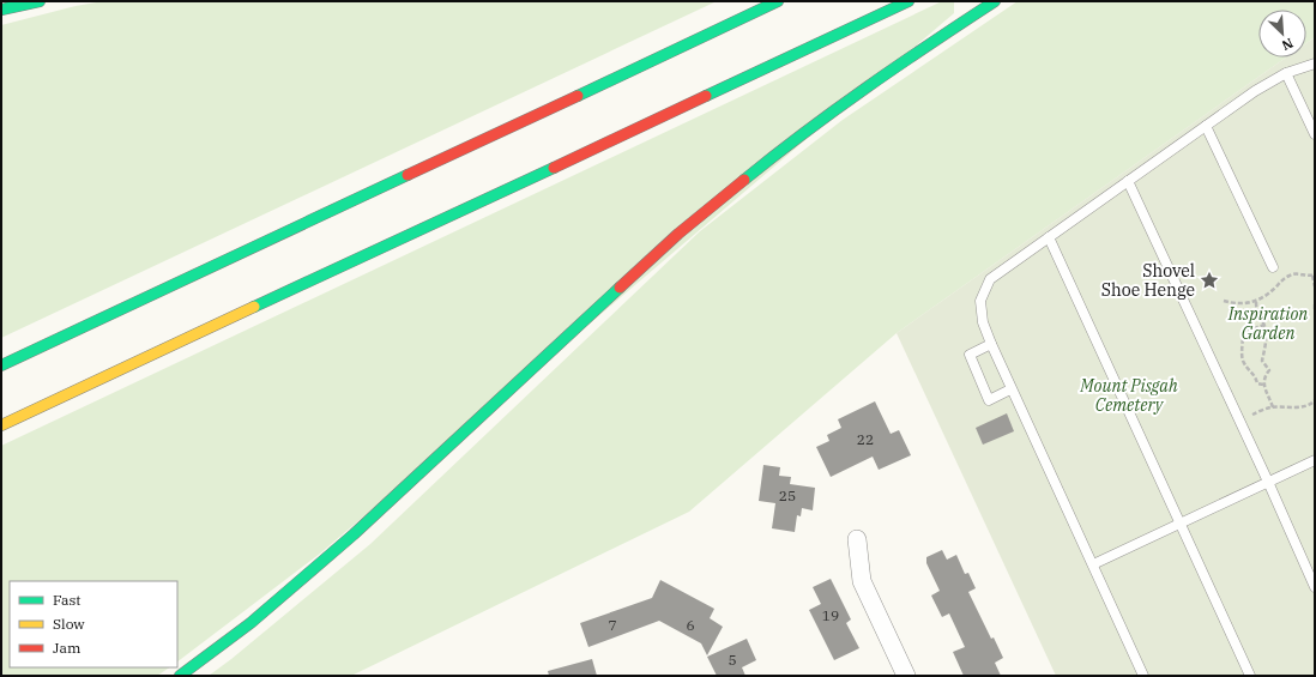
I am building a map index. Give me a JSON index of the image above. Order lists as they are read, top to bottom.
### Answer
{
  "parks": ["Inspiration Garden", "Mount Pisgah Cemetery"],
  "places": {
    "place": ["Shovel Shoe Henge"]
  },
  "house_numbers": [
    "22",
    "25",
    "19",
    "7",
    "6",
    "5"
  ],
  "legend": ["Fast", "Slow", "Jam"],
  "north": "bottom right"
}
